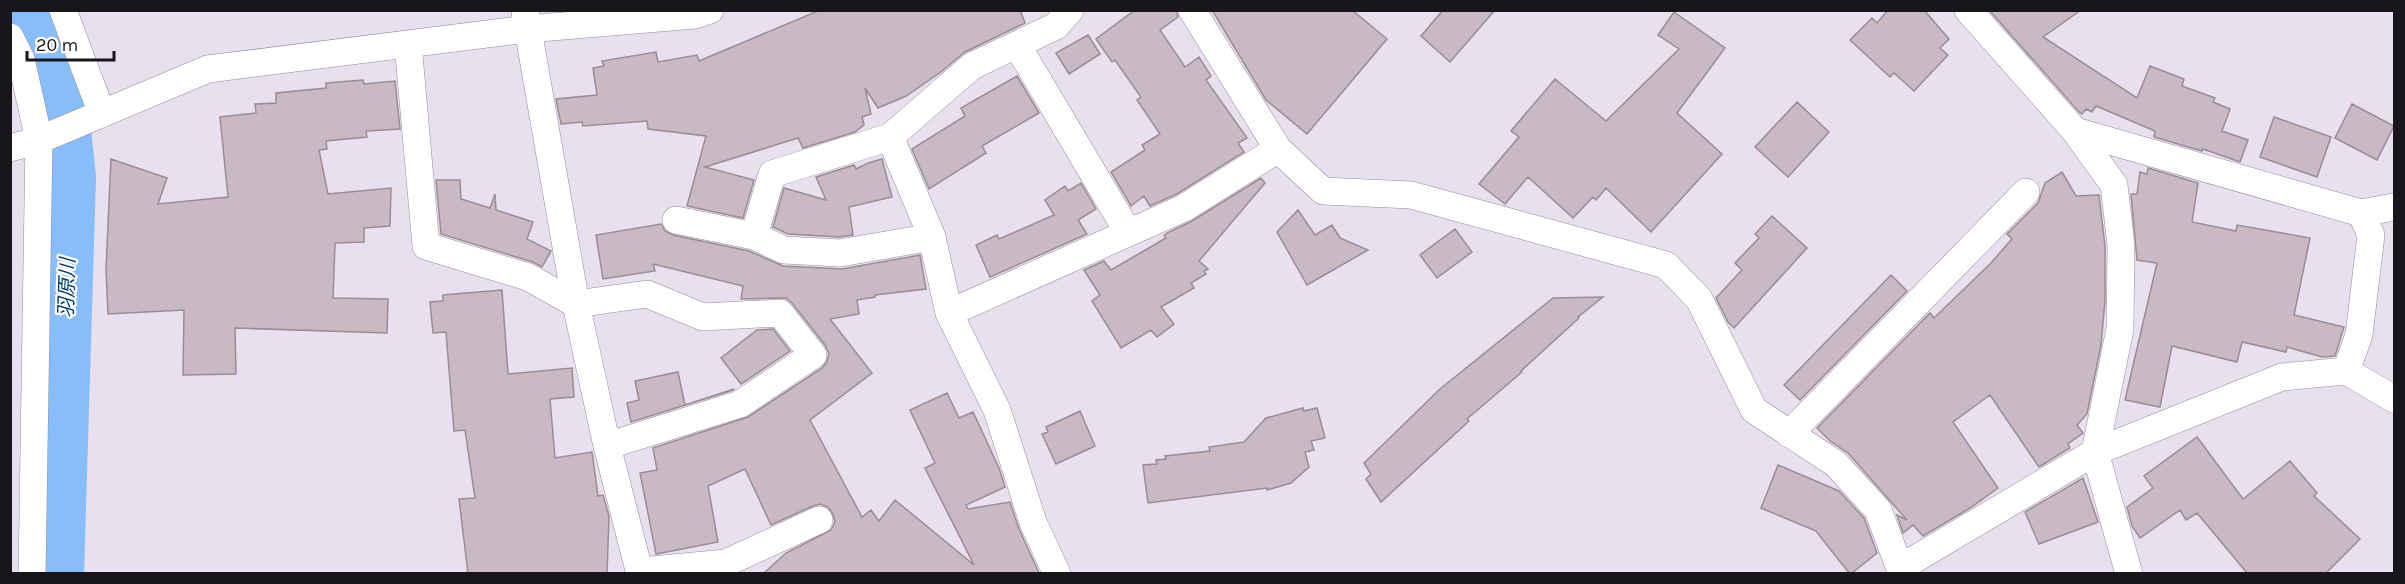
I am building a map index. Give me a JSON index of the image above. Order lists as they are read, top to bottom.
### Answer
{
  "water": ["羽原川"],
  "scale_bar": "20 m"
}
